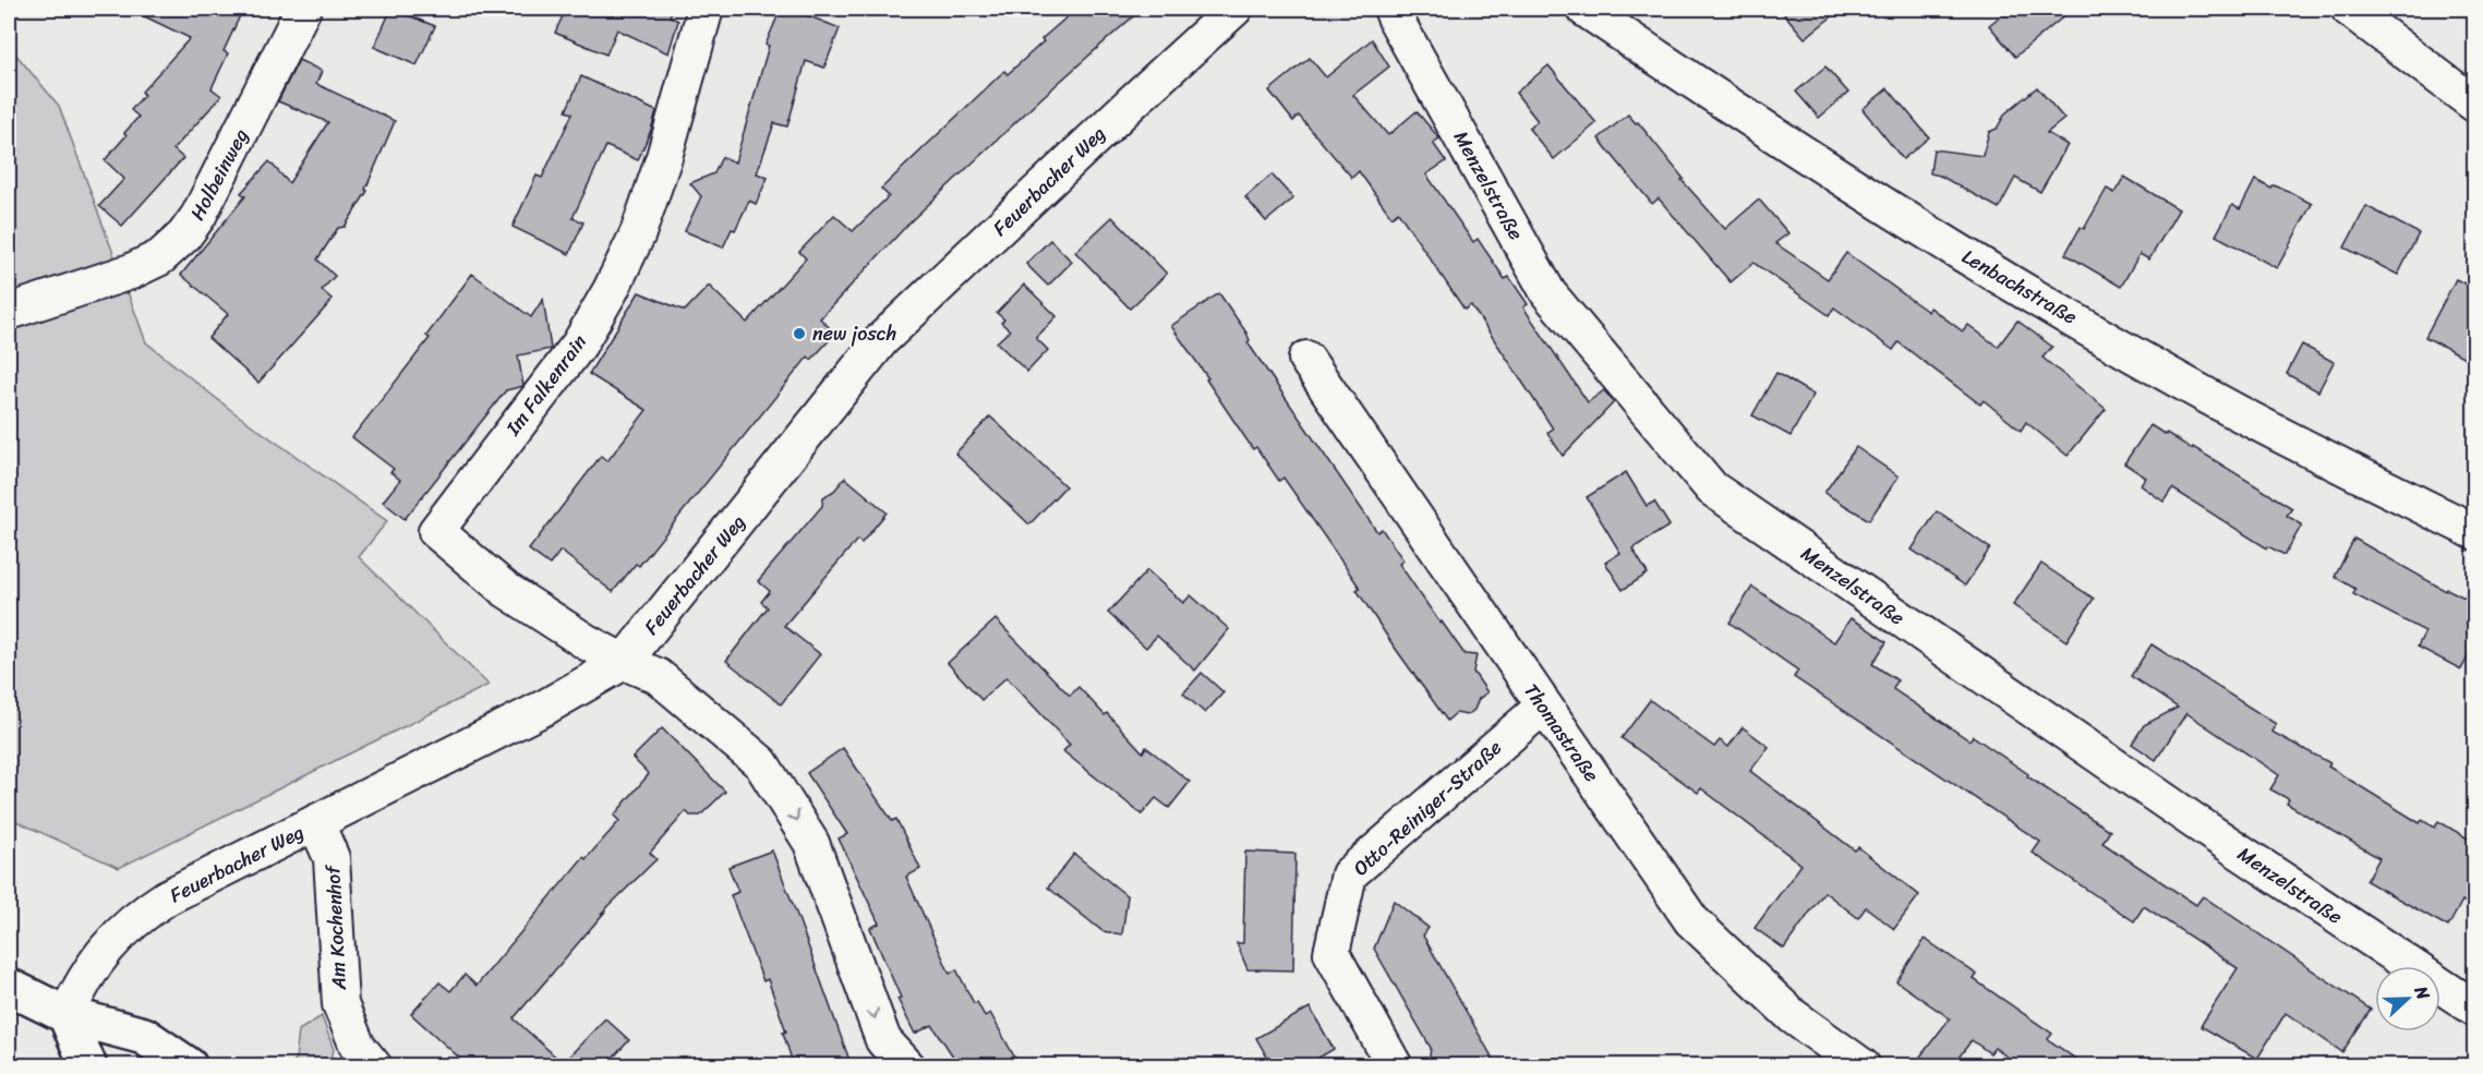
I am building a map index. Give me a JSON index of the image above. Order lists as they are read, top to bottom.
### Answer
{
  "streets": {
    "street": [
      "Holbeinweg",
      "Feuerbacher Weg",
      "Menzelstraße",
      "Lenbachstraße",
      "Im Falkenrain",
      "Thomastraße",
      "Otto-Reiniger-Straße",
      "Am Kochenhof"
    ]
  },
  "crossings": [
    ["Feuerbacher Weg", "Im Falkenrain"],
    ["Feuerbacher Weg", "Am Kochenhof"],
    ["Thomastraße", "Otto-Reiniger-Straße"]
  ],
  "places": ["new josch"],
  "north": "right"
}
